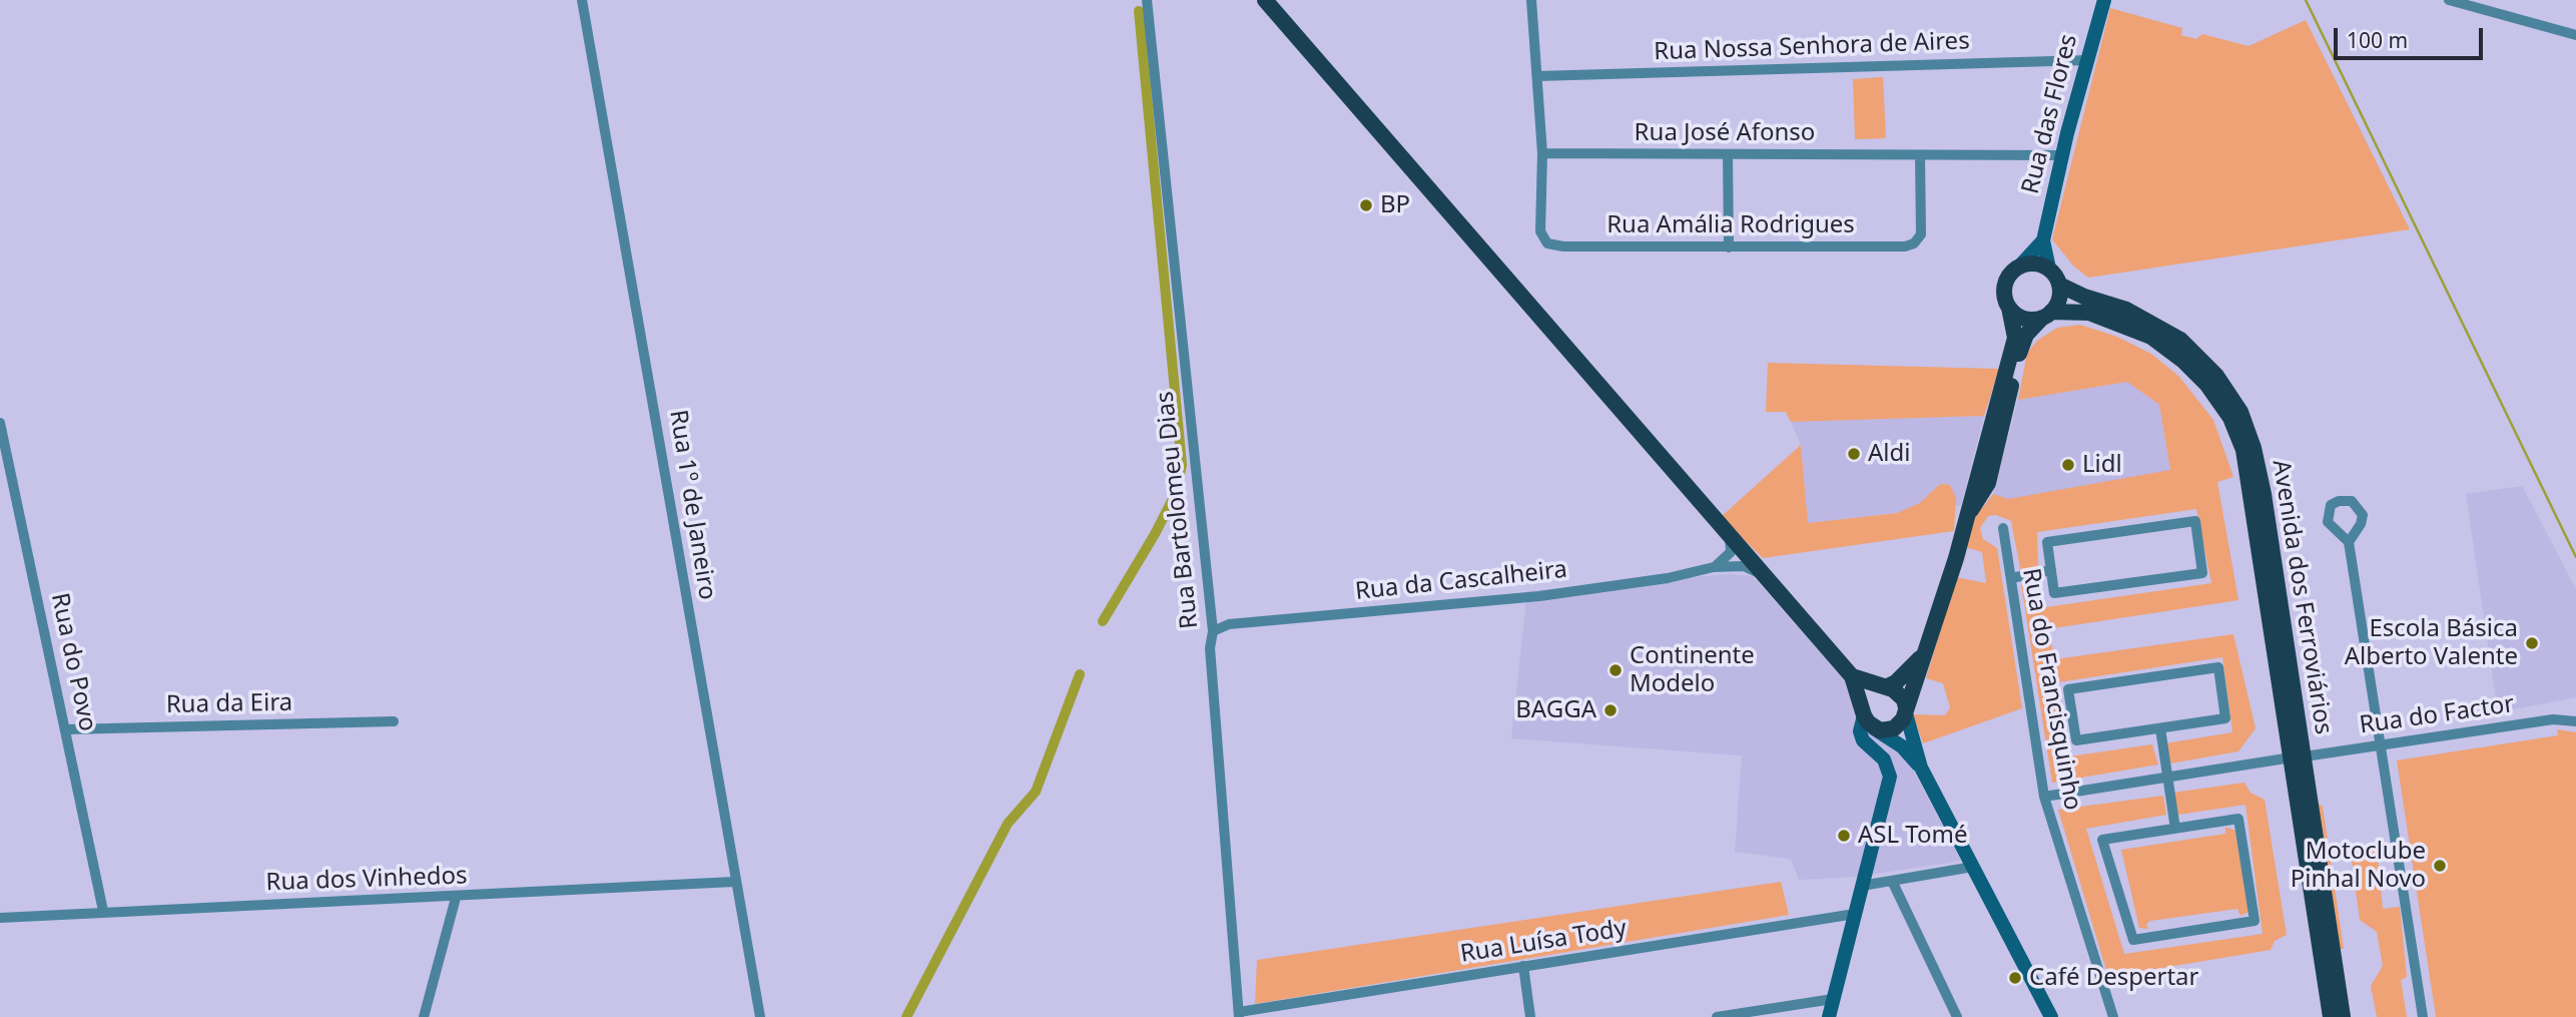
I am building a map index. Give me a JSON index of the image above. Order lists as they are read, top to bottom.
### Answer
{
  "streets": {
    "main road": ["Avenida dos Ferroviários"],
    "street": [
      "Rua Nossa Senhora de Aires",
      "Rua das Flores",
      "Rua José Afonso",
      "Rua Amália Rodrigues",
      "Rua 1º de Janeiro",
      "Rua Bartolomeu Dias",
      "Rua da Cascalheira",
      "Rua do Povo",
      "Rua do Francisquinho",
      "Rua da Eira",
      "Rua do Factor",
      "Rua dos Vinhedos",
      "Rua Luísa Tody"
    ]
  },
  "crossings": [
    ["Rua Nossa Senhora de Aires", "Rua das Flores"],
    ["Rua das Flores", "Rua José Afonso"],
    ["Rua José Afonso", "Rua Amália Rodrigues"],
    ["Rua 1º de Janeiro", "Rua dos Vinhedos"],
    ["Rua Bartolomeu Dias", "Rua da Cascalheira"],
    ["Rua Bartolomeu Dias", "Rua Luísa Tody"],
    ["Avenida dos Ferroviários", "Rua do Factor"],
    ["Rua do Povo", "Rua da Eira"],
    ["Rua do Povo", "Rua dos Vinhedos"],
    ["Rua do Francisquinho", "Rua do Factor"]
  ],
  "places": [
    "BP",
    "Aldi",
    "Lidl",
    "Escola Básica Alberto Valente",
    "Continente Modelo",
    "BAGGA",
    "ASL Tomé",
    "Motoclube Pinhal Novo",
    "Café Despertar"
  ],
  "scale_bar": "100 m"
}
